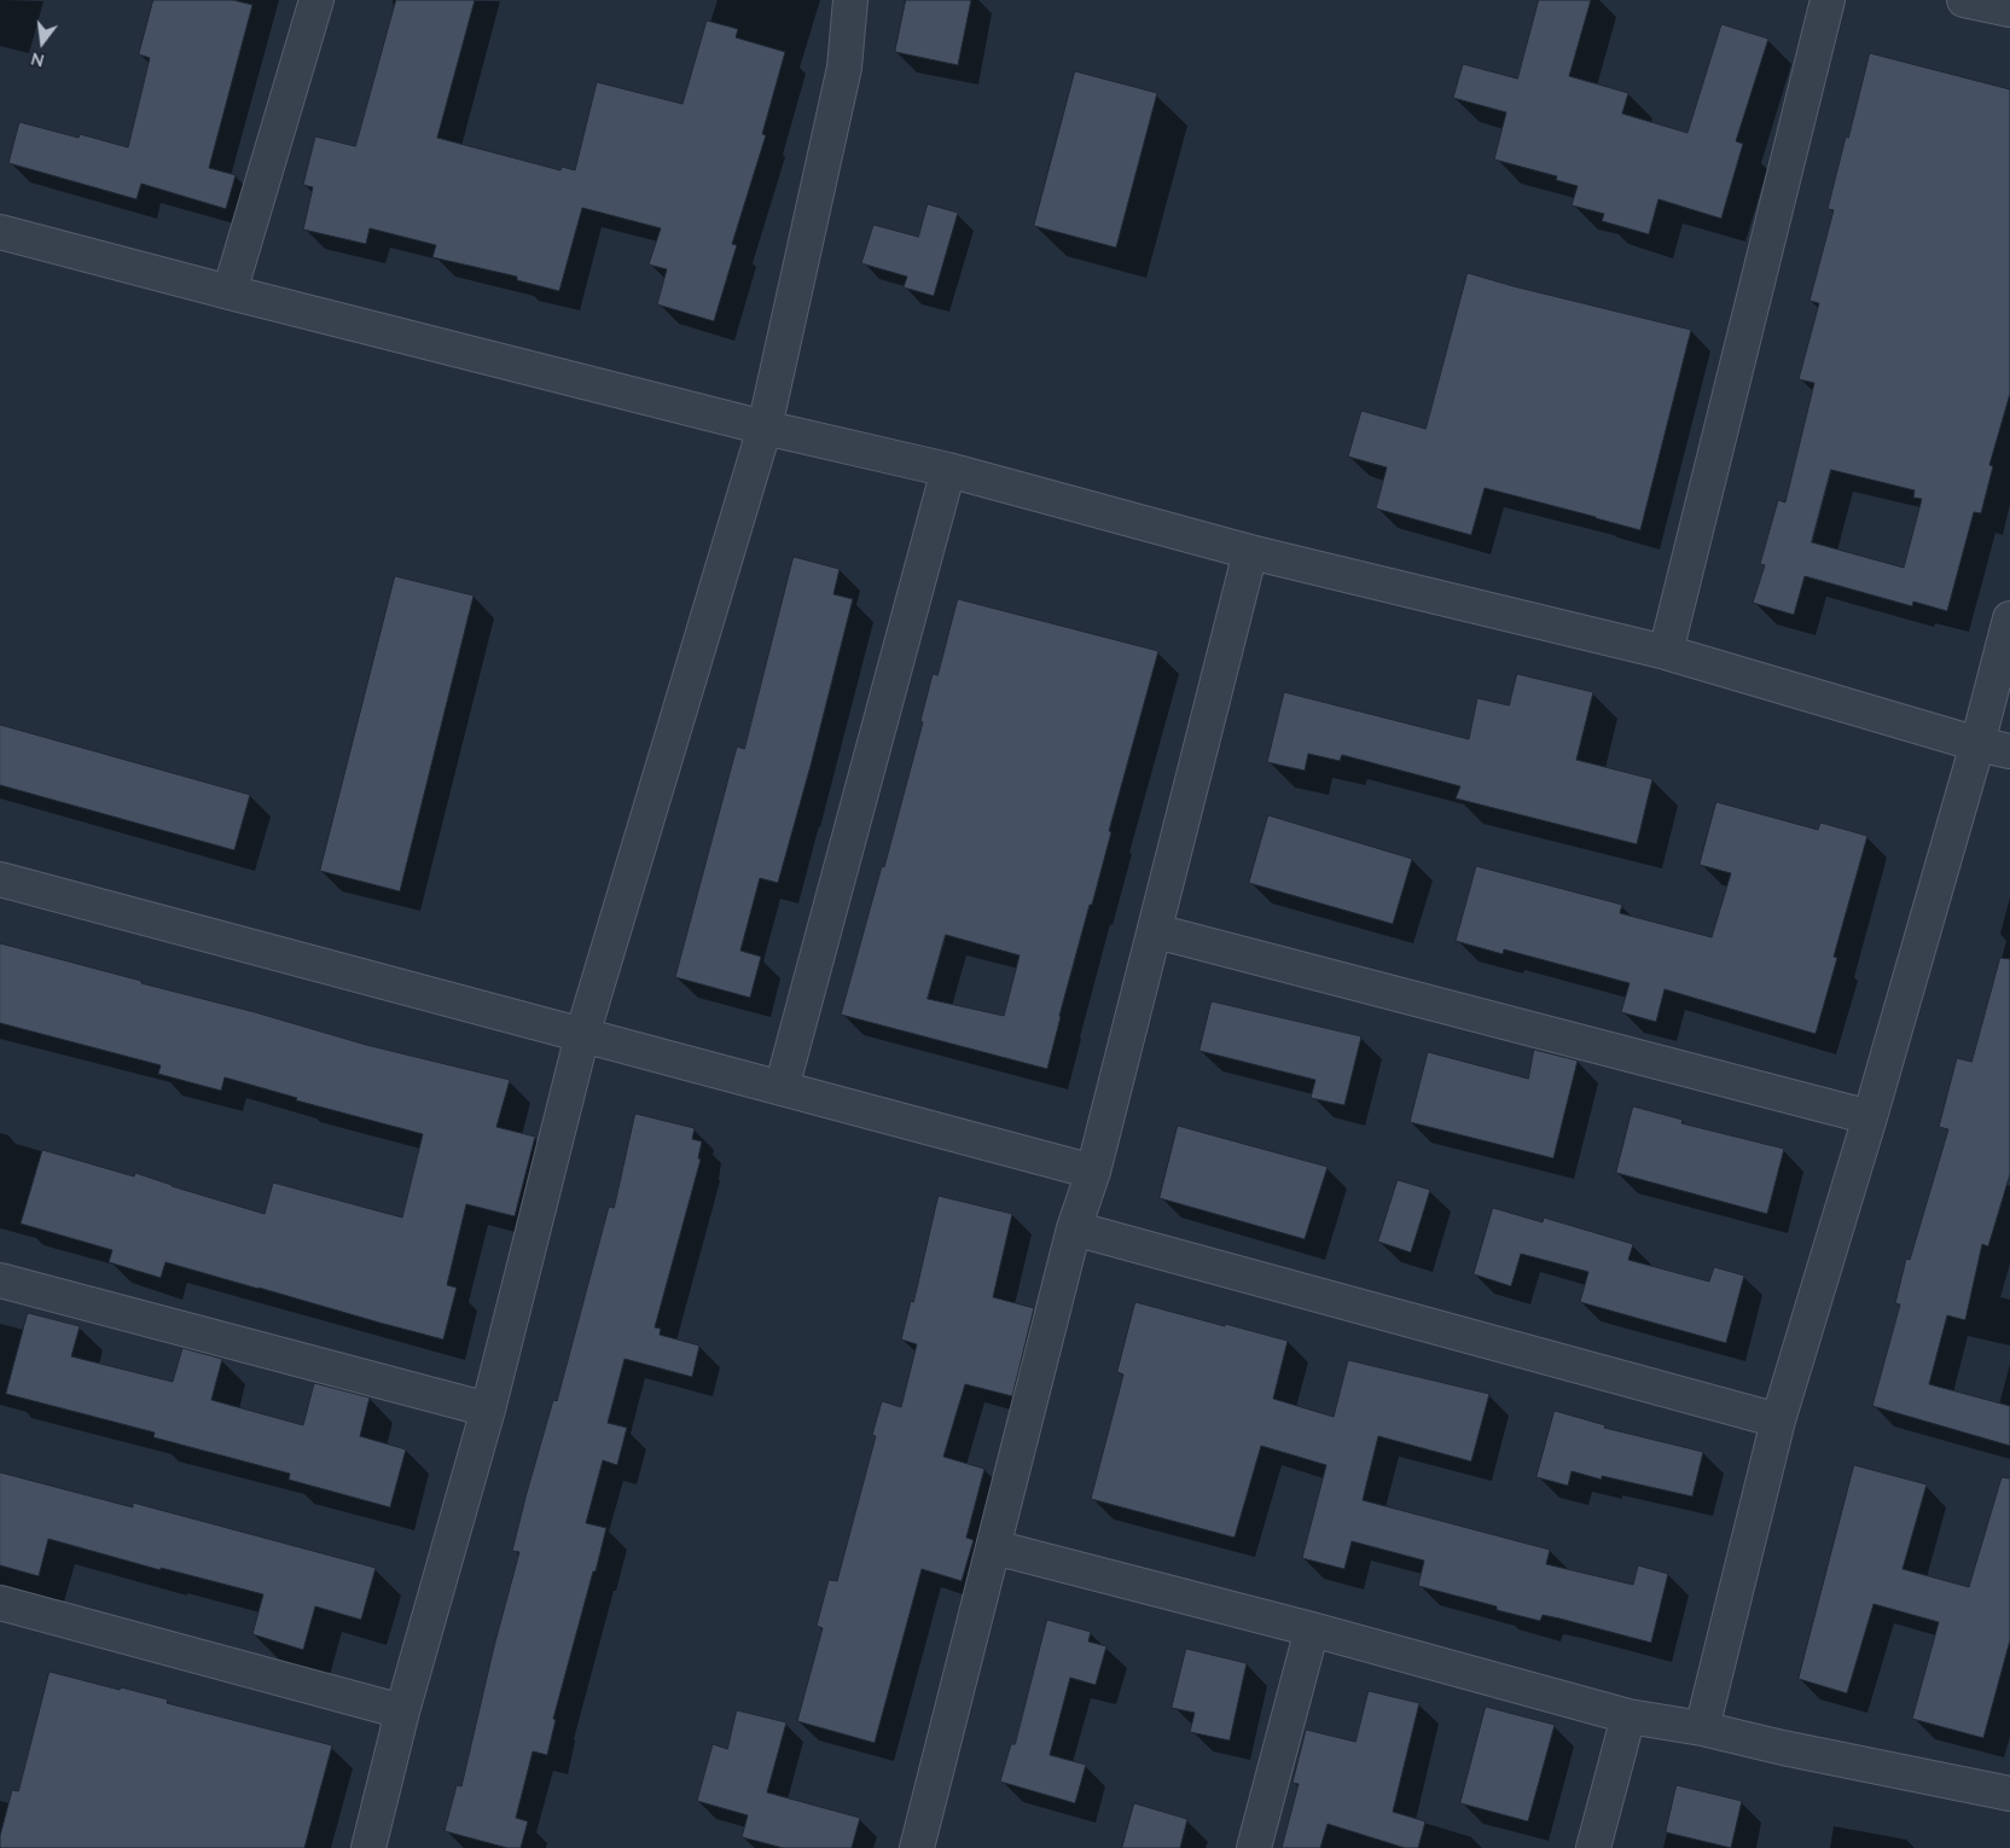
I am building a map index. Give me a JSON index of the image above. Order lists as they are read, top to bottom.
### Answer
{
  "north": "bottom"
}
